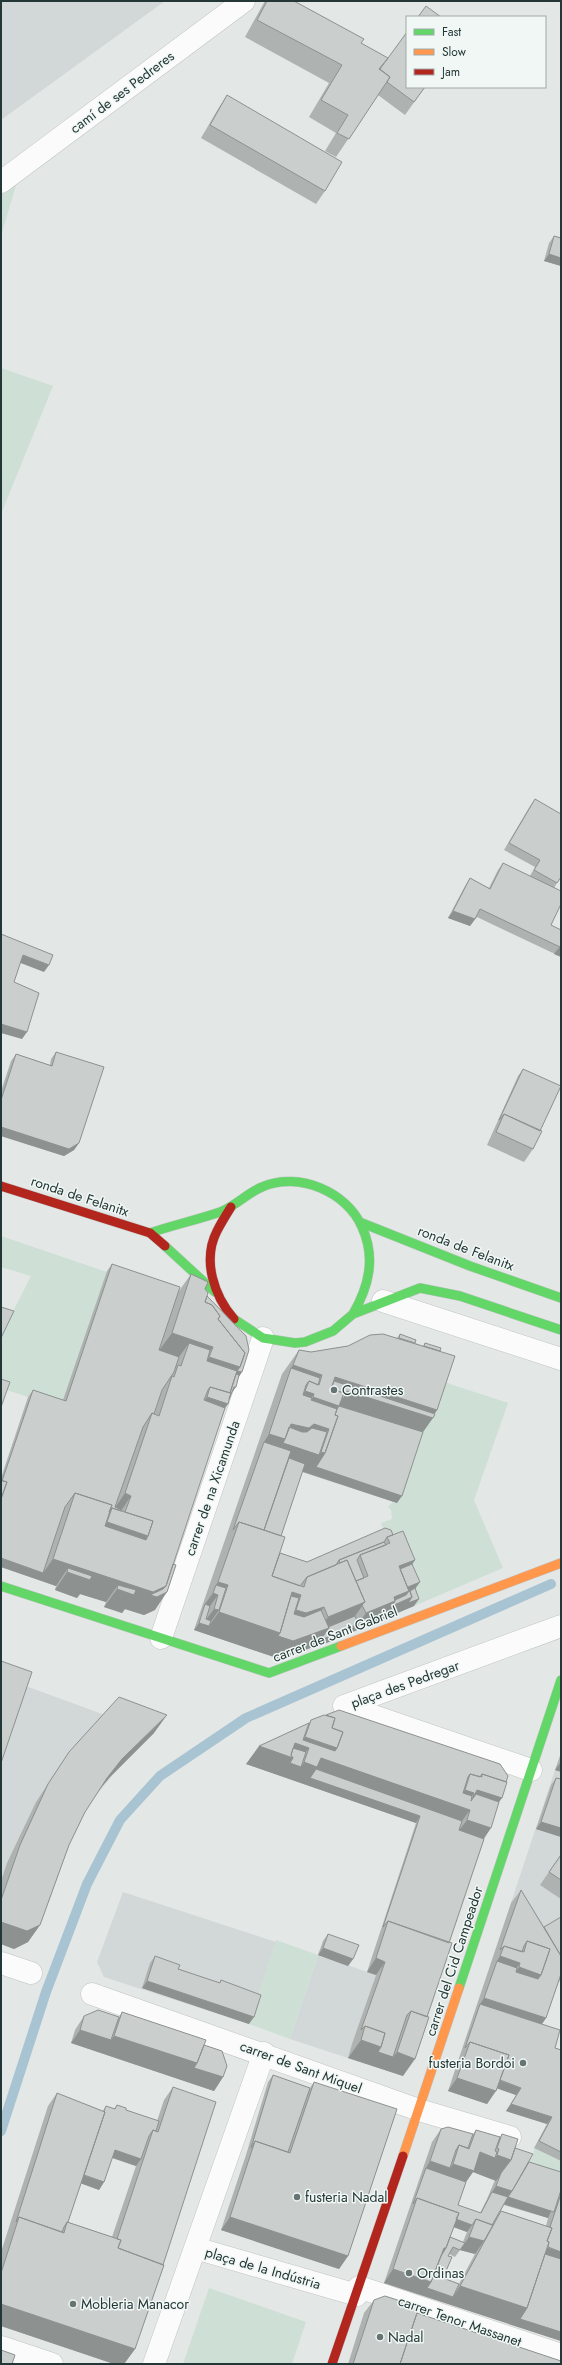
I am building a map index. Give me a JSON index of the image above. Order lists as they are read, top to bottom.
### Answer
{
  "streets": {
    "street": [
      "camí de ses Pedreres",
      "ronda de Felanitx",
      "carrer de na Xicamunda",
      "carrer de Sant Gabriel",
      "plaça des Pedregar",
      "carrer del Cid Campeador",
      "carrer de Sant Miquel",
      "plaça de la Indústria",
      "carrer Tenor Massanet"
    ]
  },
  "crossings": [
    ["carrer de na Xicamunda", "carrer de Sant Gabriel"],
    ["plaça des Pedregar", "carrer del Cid Campeador"],
    ["carrer del Cid Campeador", "carrer de Sant Miquel"],
    ["carrer del Cid Campeador", "plaça de la Indústria"],
    ["carrer del Cid Campeador", "carrer Tenor Massanet"],
    ["plaça de la Indústria", "carrer Tenor Massanet"]
  ],
  "places": [
    "Contrastes",
    "fusteria Bordoi",
    "fusteria Nadal",
    "Ordinas",
    "Mobleria Manacor",
    "Nadal"
  ],
  "legend": ["Fast", "Slow", "Jam"]
}
